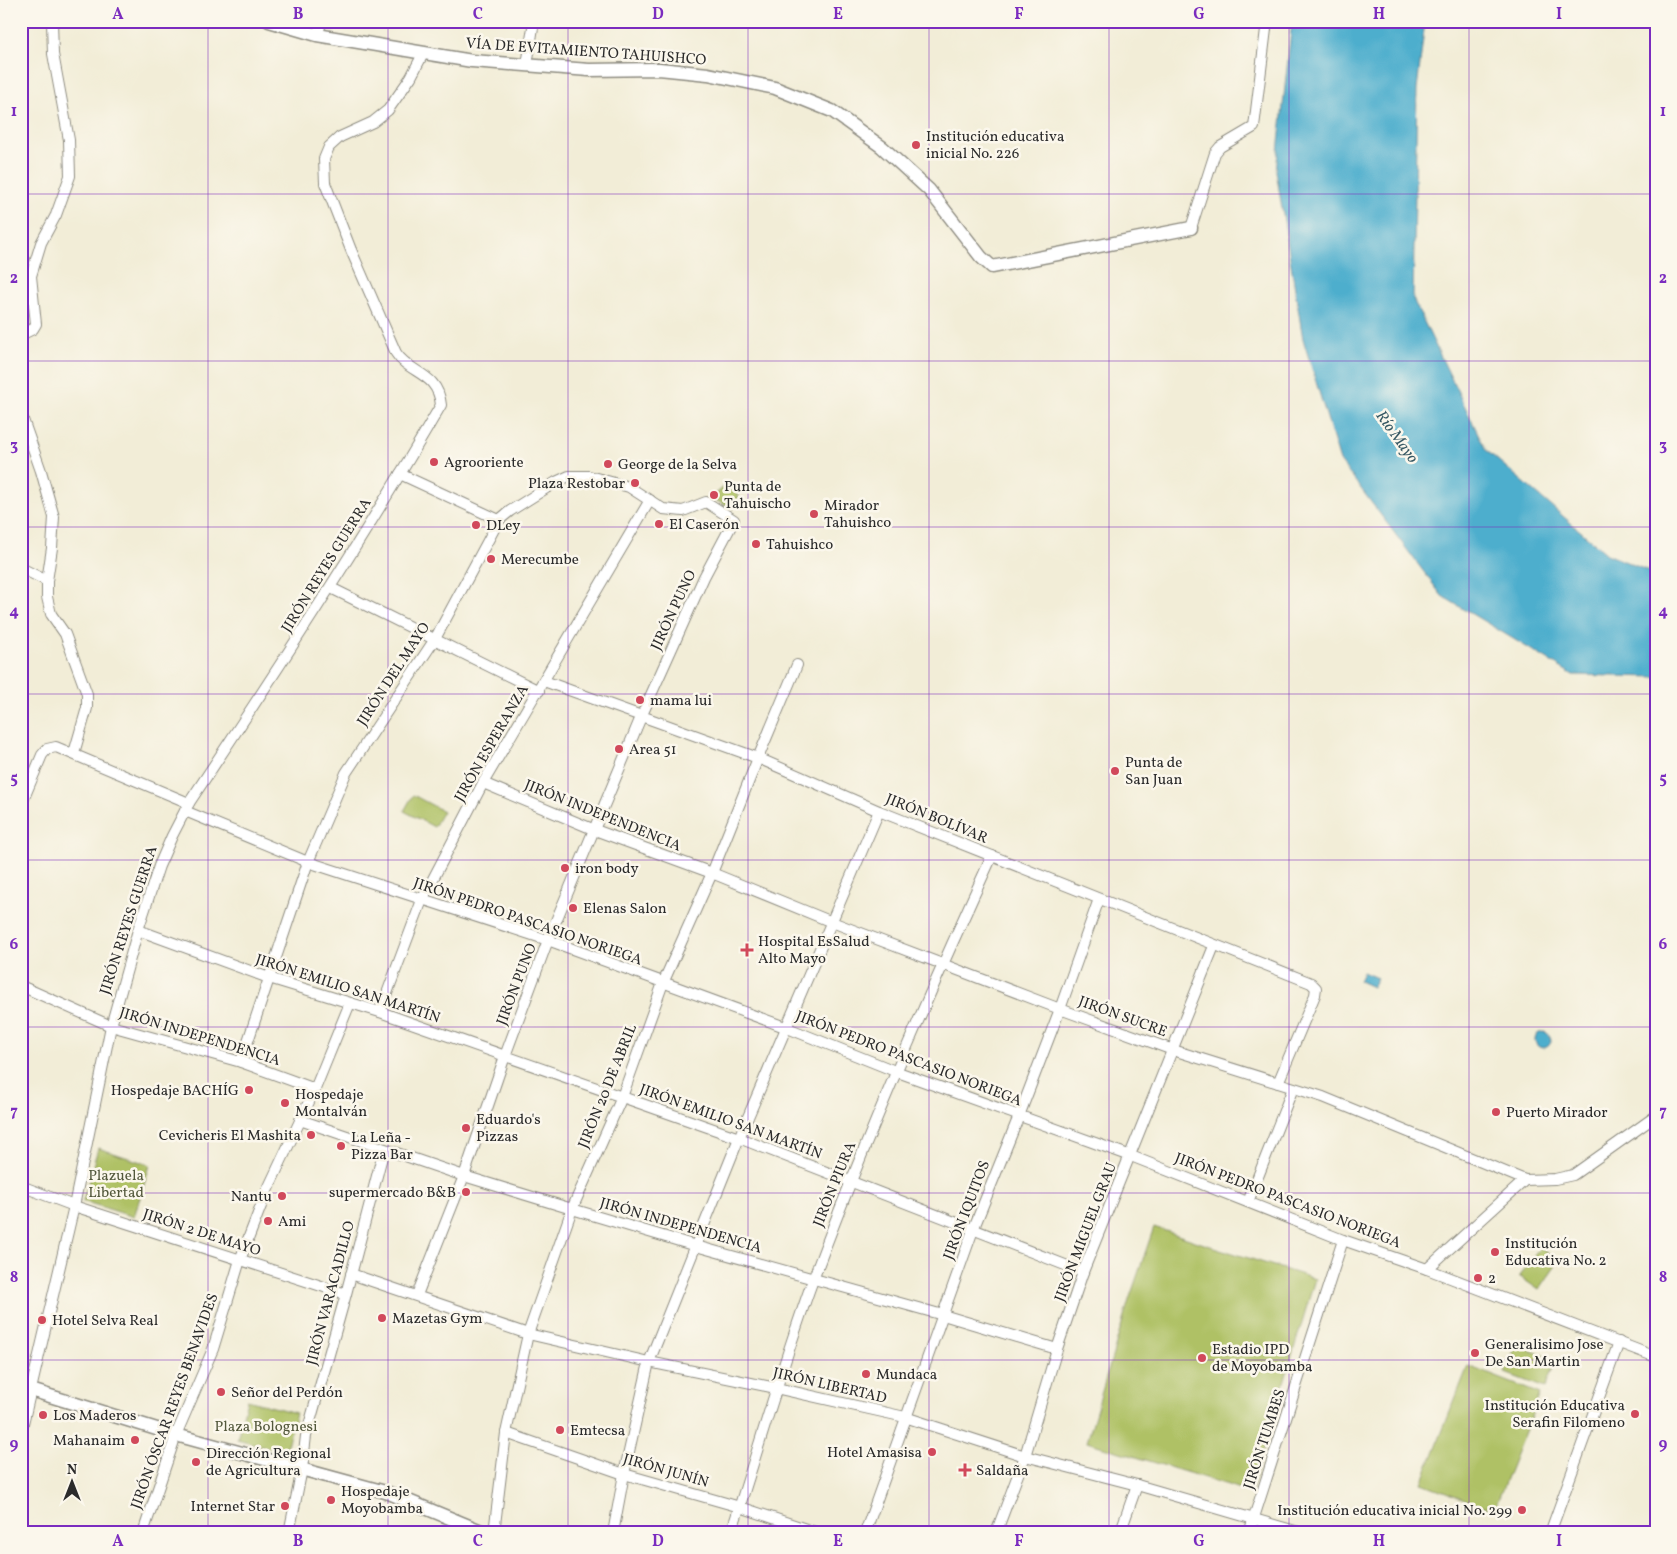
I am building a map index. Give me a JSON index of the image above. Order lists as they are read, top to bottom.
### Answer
{
  "streets": {
    "main road": ["VÍA DE EVITAMIENTO TAHUISHCO"],
    "street": [
      "JIRÓN REYES GUERRA",
      "JIRÓN PUNO",
      "JIRÓN DEL MAYO",
      "JIRÓN ESPERANZA",
      "JIRÓN INDEPENDENCIA",
      "JIRÓN BOLÍVAR",
      "JIRÓN PEDRO PASCASIO NORIEGA",
      "JIRÓN EMILIO SAN MARTÍN",
      "JIRÓN SUCRE",
      "JIRÓN 20 DE ABRIL",
      "JIRÓN PIURA",
      "JIRÓN IQUITOS",
      "JIRÓN 2 DE MAYO",
      "JIRÓN MIGUEL GRAU",
      "JIRÓN VARACADILLO",
      "JIRÓN LIBERTAD",
      "JIRÓN ÓSCAR REYES BENAVIDES",
      "JIRÓN TUMBES",
      "JIRÓN JUNÍN"
    ]
  },
  "crossings": [
    ["VÍA DE EVITAMIENTO TAHUISHCO", "JIRÓN REYES GUERRA"],
    ["JIRÓN REYES GUERRA", "JIRÓN INDEPENDENCIA"],
    ["JIRÓN REYES GUERRA", "JIRÓN PEDRO PASCASIO NORIEGA"],
    ["JIRÓN REYES GUERRA", "JIRÓN EMILIO SAN MARTÍN"],
    ["JIRÓN REYES GUERRA", "JIRÓN 2 DE MAYO"],
    ["JIRÓN PUNO", "JIRÓN DEL MAYO"],
    ["JIRÓN PUNO", "JIRÓN INDEPENDENCIA"],
    ["JIRÓN PUNO", "JIRÓN BOLÍVAR"],
    ["JIRÓN PUNO", "JIRÓN PEDRO PASCASIO NORIEGA"],
    ["JIRÓN PUNO", "JIRÓN EMILIO SAN MARTÍN"],
    ["JIRÓN PUNO", "JIRÓN LIBERTAD"],
    ["JIRÓN DEL MAYO", "JIRÓN ESPERANZA"],
    ["JIRÓN DEL MAYO", "JIRÓN INDEPENDENCIA"],
    ["JIRÓN DEL MAYO", "JIRÓN PEDRO PASCASIO NORIEGA"],
    ["JIRÓN DEL MAYO", "JIRÓN EMILIO SAN MARTÍN"],
    ["JIRÓN ESPERANZA", "JIRÓN INDEPENDENCIA"],
    ["JIRÓN ESPERANZA", "JIRÓN BOLÍVAR"],
    ["JIRÓN ESPERANZA", "JIRÓN PEDRO PASCASIO NORIEGA"],
    ["JIRÓN ESPERANZA", "JIRÓN EMILIO SAN MARTÍN"],
    ["JIRÓN INDEPENDENCIA", "JIRÓN SUCRE"],
    ["JIRÓN INDEPENDENCIA", "JIRÓN 20 DE ABRIL"],
    ["JIRÓN INDEPENDENCIA", "JIRÓN PIURA"],
    ["JIRÓN INDEPENDENCIA", "JIRÓN IQUITOS"],
    ["JIRÓN INDEPENDENCIA", "JIRÓN MIGUEL GRAU"],
    ["JIRÓN INDEPENDENCIA", "JIRÓN VARACADILLO"],
    ["JIRÓN INDEPENDENCIA", "JIRÓN ÓSCAR REYES BENAVIDES"],
    ["JIRÓN BOLÍVAR", "JIRÓN SUCRE"],
    ["JIRÓN BOLÍVAR", "JIRÓN 20 DE ABRIL"],
    ["JIRÓN BOLÍVAR", "JIRÓN PIURA"],
    ["JIRÓN BOLÍVAR", "JIRÓN IQUITOS"],
    ["JIRÓN BOLÍVAR", "JIRÓN MIGUEL GRAU"],
    ["JIRÓN PEDRO PASCASIO NORIEGA", "JIRÓN 20 DE ABRIL"],
    ["JIRÓN PEDRO PASCASIO NORIEGA", "JIRÓN PIURA"],
    ["JIRÓN PEDRO PASCASIO NORIEGA", "JIRÓN IQUITOS"],
    ["JIRÓN PEDRO PASCASIO NORIEGA", "JIRÓN MIGUEL GRAU"],
    ["JIRÓN PEDRO PASCASIO NORIEGA", "JIRÓN TUMBES"],
    ["JIRÓN EMILIO SAN MARTÍN", "JIRÓN 20 DE ABRIL"],
    ["JIRÓN EMILIO SAN MARTÍN", "JIRÓN PIURA"],
    ["JIRÓN EMILIO SAN MARTÍN", "JIRÓN IQUITOS"],
    ["JIRÓN EMILIO SAN MARTÍN", "JIRÓN MIGUEL GRAU"],
    ["JIRÓN EMILIO SAN MARTÍN", "JIRÓN ÓSCAR REYES BENAVIDES"],
    ["JIRÓN SUCRE", "JIRÓN 20 DE ABRIL"],
    ["JIRÓN SUCRE", "JIRÓN PIURA"],
    ["JIRÓN SUCRE", "JIRÓN IQUITOS"],
    ["JIRÓN SUCRE", "JIRÓN MIGUEL GRAU"],
    ["JIRÓN 20 DE ABRIL", "JIRÓN LIBERTAD"],
    ["JIRÓN 20 DE ABRIL", "JIRÓN JUNÍN"],
    ["JIRÓN PIURA", "JIRÓN LIBERTAD"],
    ["JIRÓN PIURA", "JIRÓN JUNÍN"],
    ["JIRÓN IQUITOS", "JIRÓN LIBERTAD"],
    ["JIRÓN 2 DE MAYO", "JIRÓN VARACADILLO"],
    ["JIRÓN 2 DE MAYO", "JIRÓN ÓSCAR REYES BENAVIDES"],
    ["JIRÓN MIGUEL GRAU", "JIRÓN LIBERTAD"],
    ["JIRÓN VARACADILLO", "JIRÓN LIBERTAD"],
    ["JIRÓN LIBERTAD", "JIRÓN TUMBES"]
  ],
  "water": ["Río Mayo"],
  "parks": ["Plazuela Libertad", "Plaza Bolognesi"],
  "places": {
    "other": [
      "Institución educativa inicial No. 226",
      "Agrooriente",
      "George de la Selva",
      "Plaza Restobar",
      "Punta de Tahuischo",
      "Mirador Tahuishco",
      "El Caserón",
      "DLey",
      "Tahuishco",
      "Merecumbe",
      "mama lui",
      "Area 51",
      "Punta de San Juan",
      "iron body",
      "Elenas Salon",
      "Hospedaje BACHÍG",
      "Hospedaje Montalván",
      "Puerto Mirador",
      "Eduardo's Pizzas",
      "Cevicheris El Mashita",
      "La Leña - Pizza Bar",
      "supermercado B&B",
      "Nantu",
      "Ami",
      "Institución Educativa No. 2",
      "2",
      "Mazetas Gym",
      "Hotel Selva Real",
      "Generalisimo Jose De San Martin",
      "Estadio IPD de Moyobamba",
      "Mundaca",
      "Señor del Perdón",
      "Institución Educativa Serafin Filomeno",
      "Los Maderos",
      "Emtecsa",
      "Mahanaim",
      "Hotel Amasisa",
      "Dirección Regional de Agricultura",
      "Hospedaje Moyobamba",
      "Internet Star",
      "Institución educativa inicial No. 299"
    ],
    "health": ["Hospital EsSalud Alto Mayo", "Saldaña"]
  },
  "north": "top",
  "grid": {
    "columns": [
      "A",
      "B",
      "C",
      "D",
      "E",
      "F",
      "G",
      "H",
      "I"
    ],
    "rows": [
      "1",
      "2",
      "3",
      "4",
      "5",
      "6",
      "7",
      "8",
      "9"
    ]
  }
}
